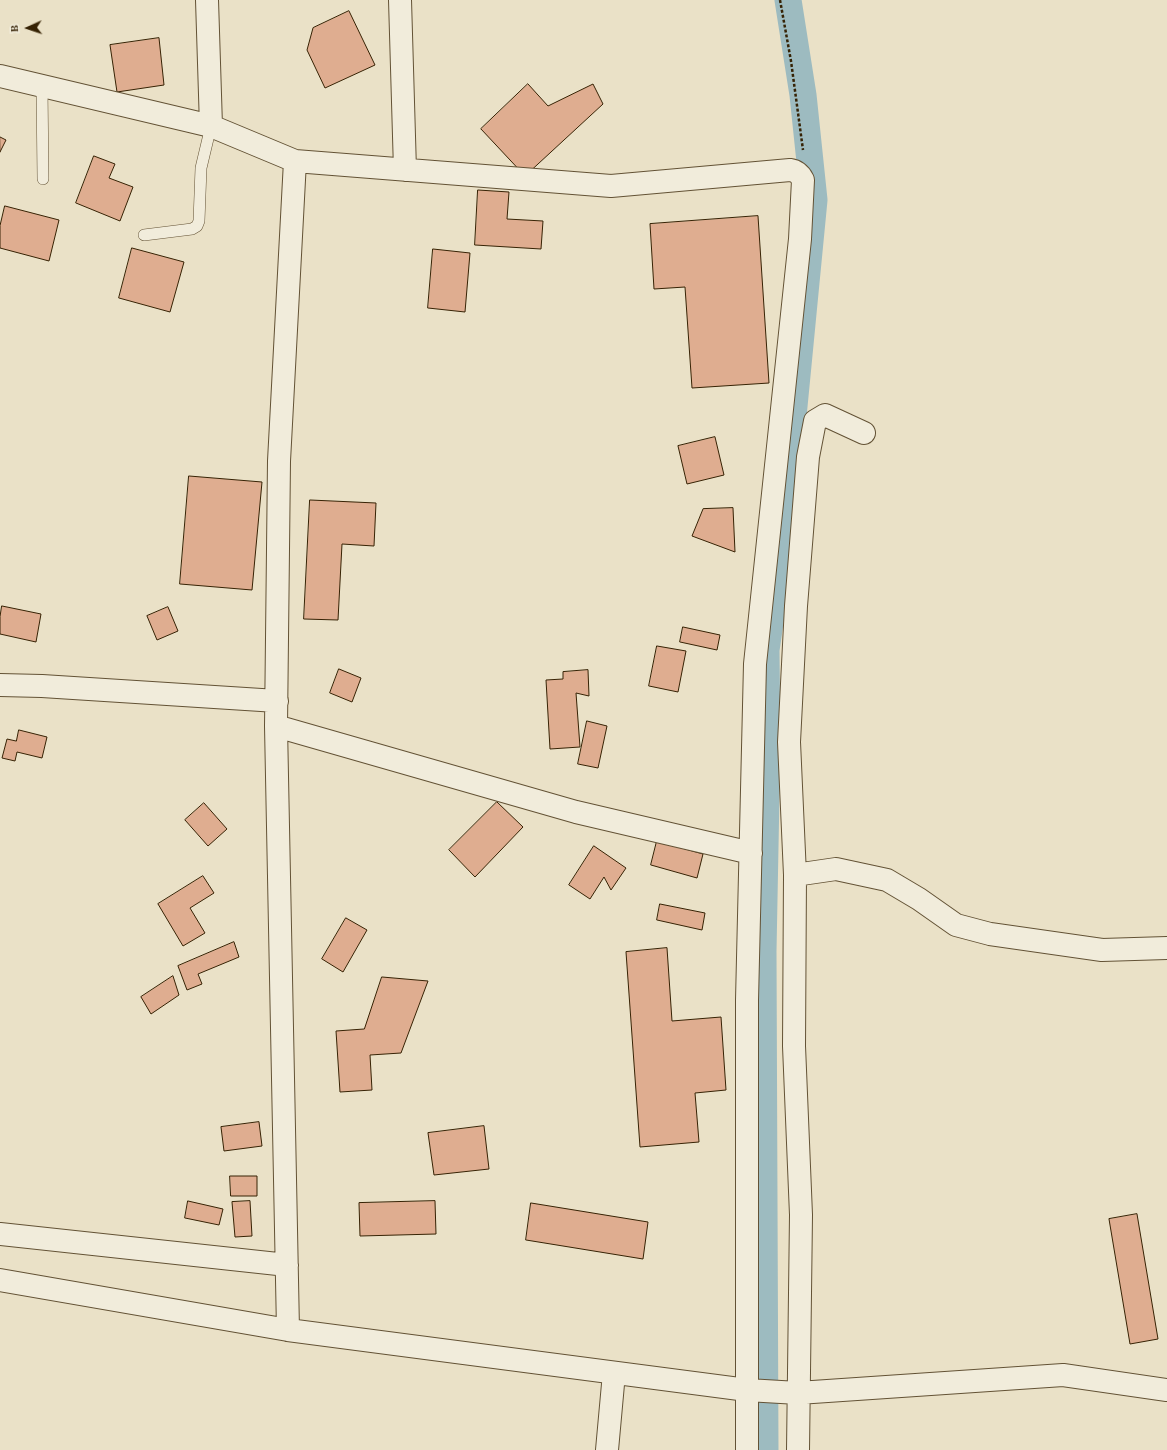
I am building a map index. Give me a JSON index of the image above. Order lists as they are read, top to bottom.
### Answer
{
  "north": "left"
}
